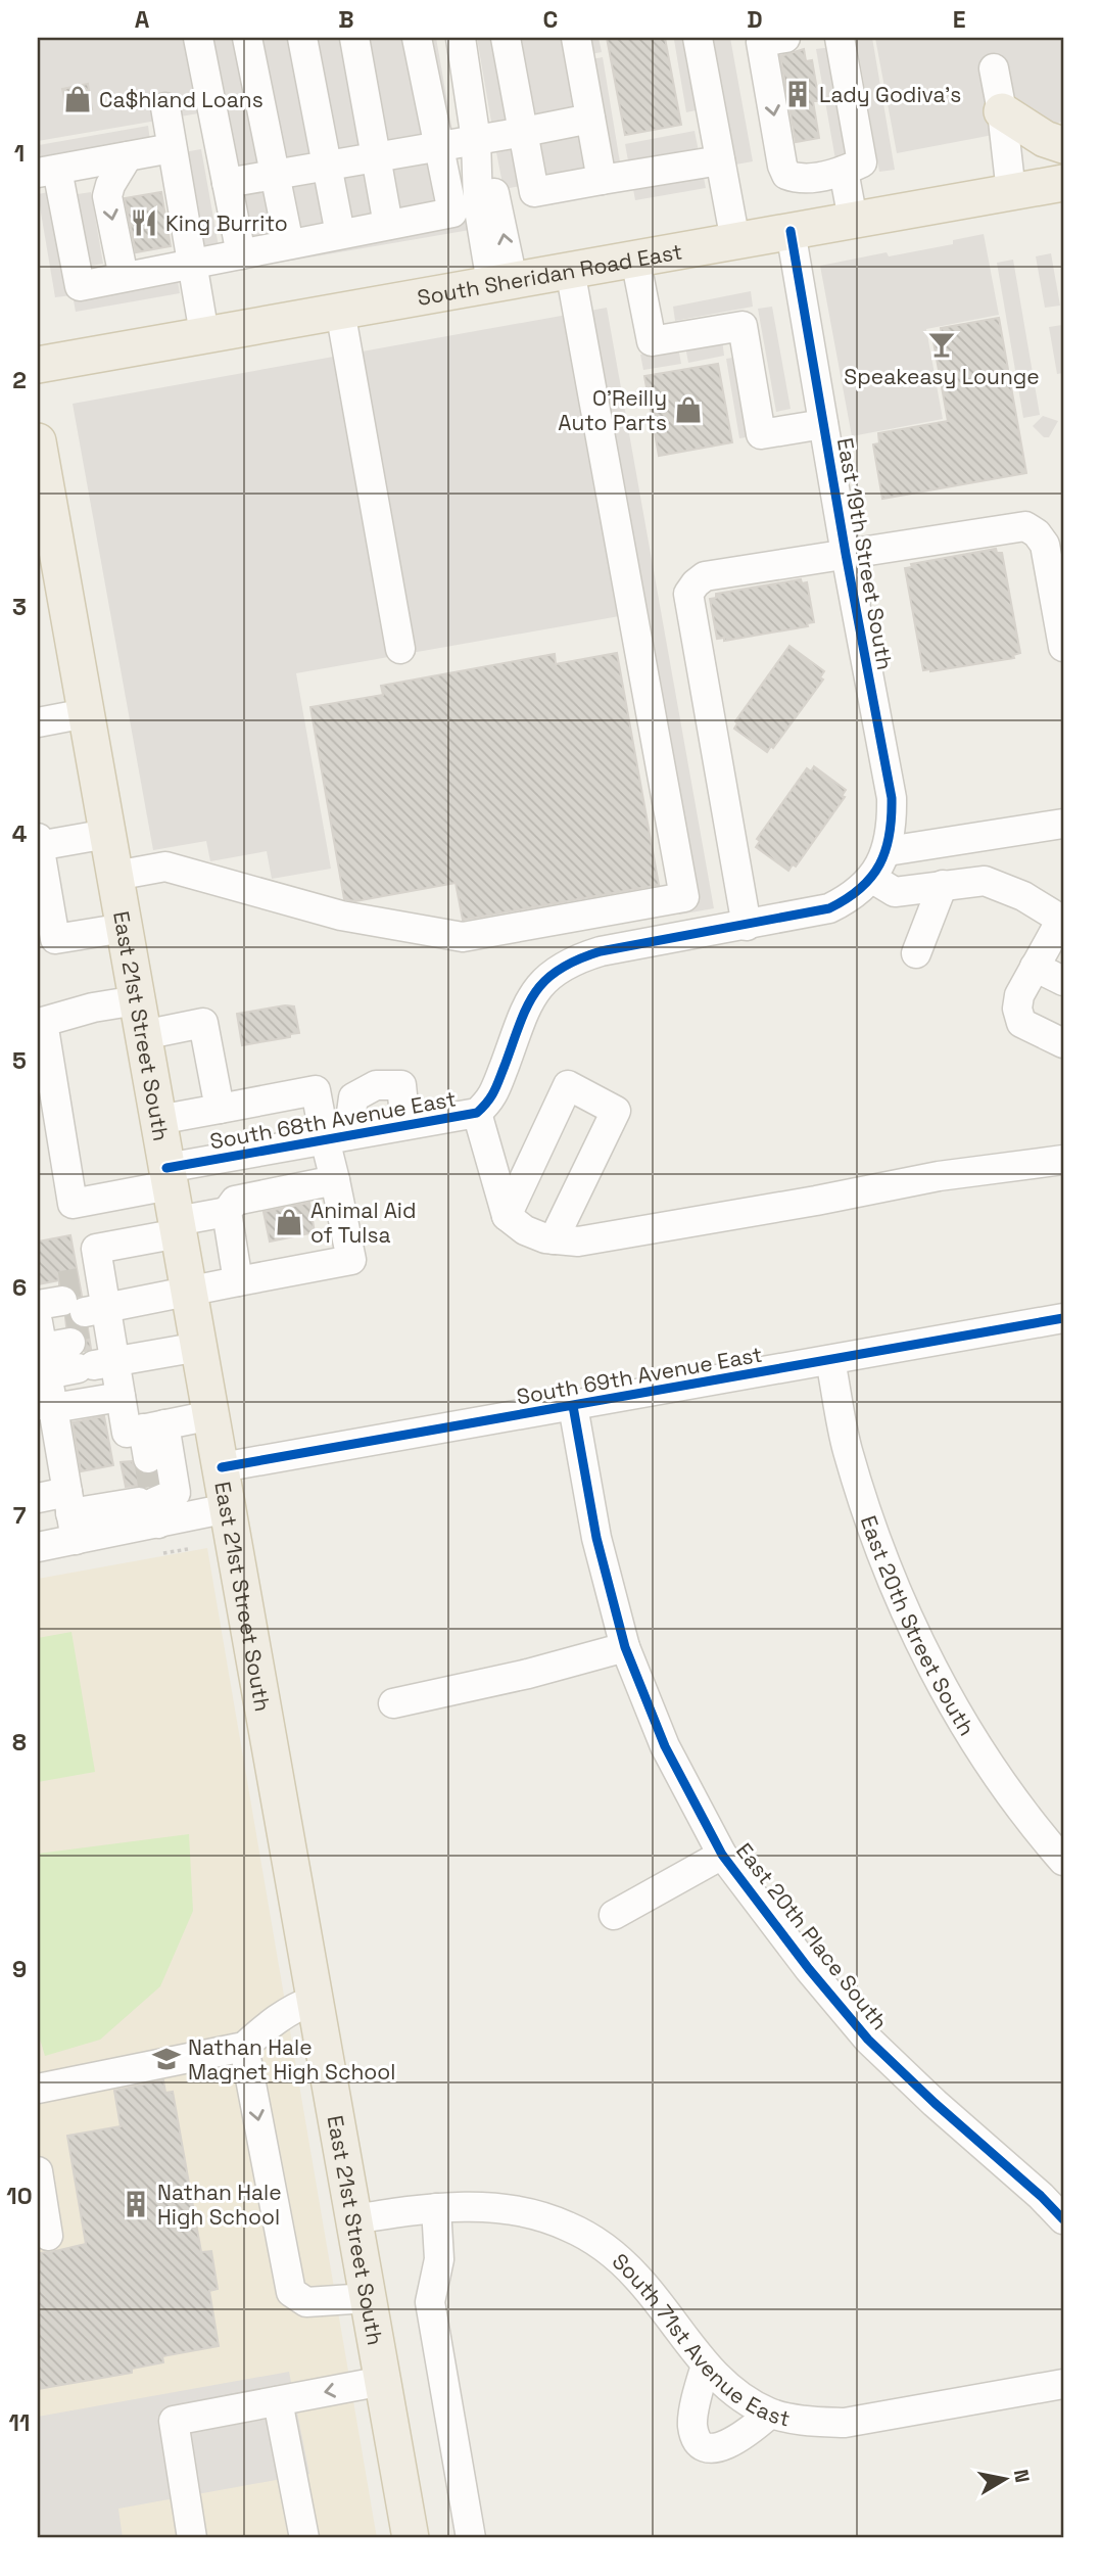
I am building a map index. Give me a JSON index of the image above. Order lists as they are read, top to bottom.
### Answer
{
  "streets": {
    "main road": ["South Sheridan Road East", "East 21st Street South"],
    "street": [
      "East 19th Street South",
      "South 68th Avenue East",
      "South 69th Avenue East",
      "East 20th Street South",
      "East 20th Place South",
      "South 71st Avenue East"
    ]
  },
  "crossings": [
    ["South Sheridan Road East", "East 19th Street South"],
    ["East 19th Street South", "South 68th Avenue East"],
    ["East 21st Street South", "South 68th Avenue East"],
    ["East 21st Street South", "South 69th Avenue East"],
    ["East 21st Street South", "South 71st Avenue East"],
    ["South 69th Avenue East", "East 20th Street South"],
    ["South 69th Avenue East", "East 20th Place South"]
  ],
  "places": {
    "building": ["Lady Godiva's", "Nathan Hale High School"],
    "shop": ["Ca$hland Loans", "O'Reilly Auto Parts", "Animal Aid of Tulsa"],
    "restaurant": ["King Burrito"],
    "bar": ["Speakeasy Lounge"],
    "school or university": ["Nathan Hale Magnet High School"]
  },
  "north": "right",
  "grid": {
    "columns": [
      "A",
      "B",
      "C",
      "D",
      "E"
    ],
    "rows": [
      "1",
      "2",
      "3",
      "4",
      "5",
      "6",
      "7",
      "8",
      "9",
      "10",
      "11"
    ]
  }
}
